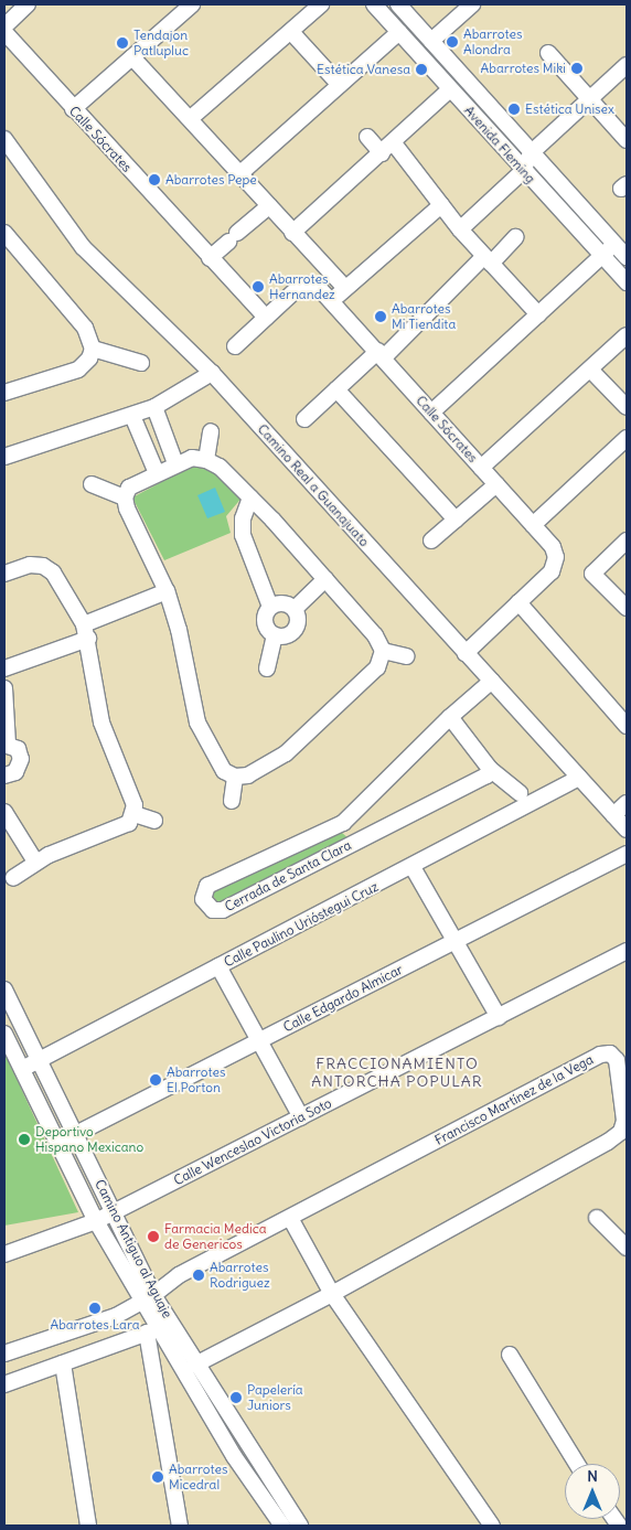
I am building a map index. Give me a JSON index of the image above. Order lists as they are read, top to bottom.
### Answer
{
  "streets": {
    "street": [
      "Calle Sócrates",
      "Avenida Fleming",
      "Camino Real a Guanajuato",
      "Cerrada de Santa Clara",
      "Calle Paulino Urióstegui Cruz",
      "Calle Edgardo Almicar",
      "Francisco Martínez de la Vega",
      "Calle Wenceslao Victoria Soto",
      "Camino Antiguo al Aguaje"
    ]
  },
  "crossings": [
    ["Camino Real a Guanajuato", "Cerrada de Santa Clara"],
    ["Camino Real a Guanajuato", "Calle Paulino Urióstegui Cruz"],
    ["Calle Paulino Urióstegui Cruz", "Camino Antiguo al Aguaje"],
    ["Calle Edgardo Almicar", "Camino Antiguo al Aguaje"],
    ["Francisco Martínez de la Vega", "Camino Antiguo al Aguaje"],
    ["Calle Wenceslao Victoria Soto", "Camino Antiguo al Aguaje"]
  ],
  "districts": ["FRACCIONAMIENTO ANTORCHA POPULAR"],
  "places": [
    "Abarrotes Alondra",
    "Tendajon Patlupluc",
    "Abarrotes Miki",
    "Estética Vanesa",
    "Estética Unisex",
    "Abarrotes Pepe",
    "Abarrotes Hernandez",
    "Abarrotes Mi Tiendita",
    "Abarrotes El Porton",
    "Deportivo Hispano Mexicano",
    "Farmacia Medica de Genericos",
    "Abarrotes Rodriguez",
    "Abarrotes Lara",
    "Papelería Juniors",
    "Abarrotes Micedral"
  ],
  "north": "top"
}
